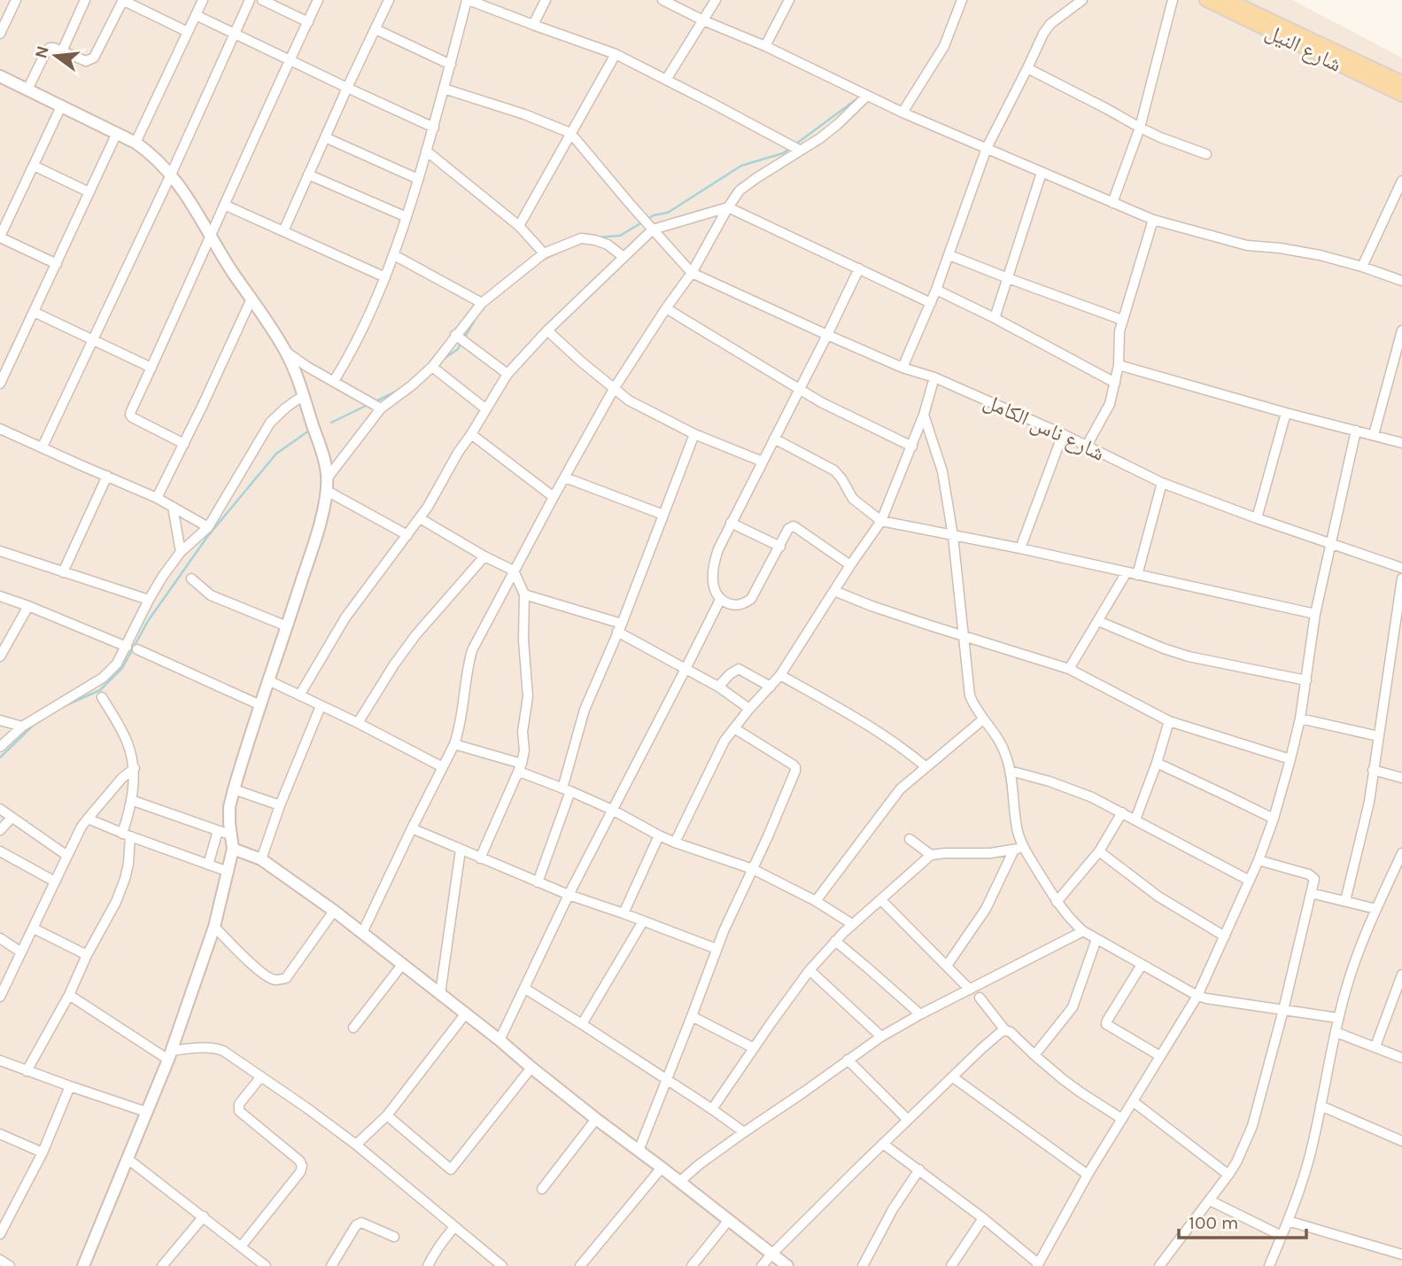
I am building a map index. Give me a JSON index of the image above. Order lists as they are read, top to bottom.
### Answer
{
  "streets": {
    "main road": ["شارع النيل"],
    "street": ["شارع ناس الكامل"]
  },
  "scale_bar": "100 m",
  "north": "left"
}
